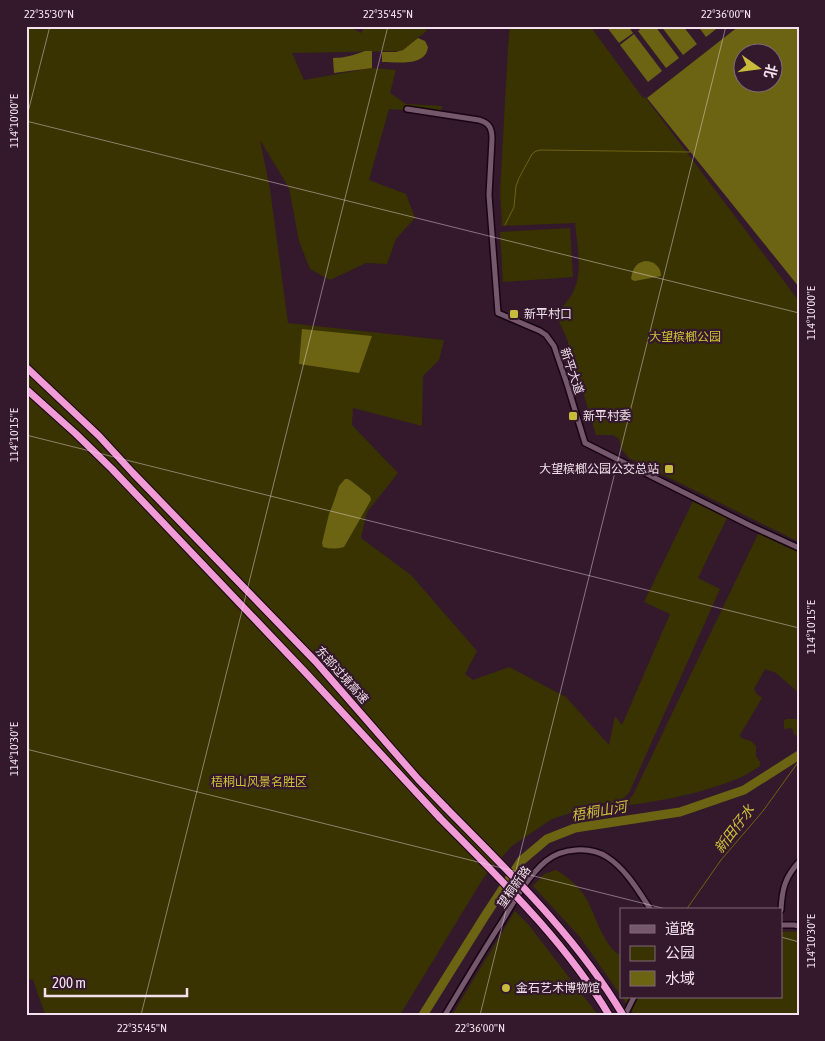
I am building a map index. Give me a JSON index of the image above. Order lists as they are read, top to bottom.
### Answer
{
  "streets": {
    "highway": ["东部过境高速"],
    "street": ["新平大道", "望桐新路"]
  },
  "water": ["梧桐山河", "新田仔水"],
  "parks": ["大望槟榔公园", "梧桐山风景名胜区"],
  "places": {
    "transit": ["新平村口", "新平村委", "大望槟榔公园公交总站"],
    "other": ["金石艺术博物馆"]
  },
  "legend": ["道路", "公园", "水域"],
  "scale_bar": "200 m",
  "north": "right",
  "coordinates": [
    "22°35'30\"N",
    "22°35'45\"N",
    "22°36'00\"N",
    "114°10'00\"E",
    "114°10'15\"E",
    "114°10'30\"E"
  ]
}
